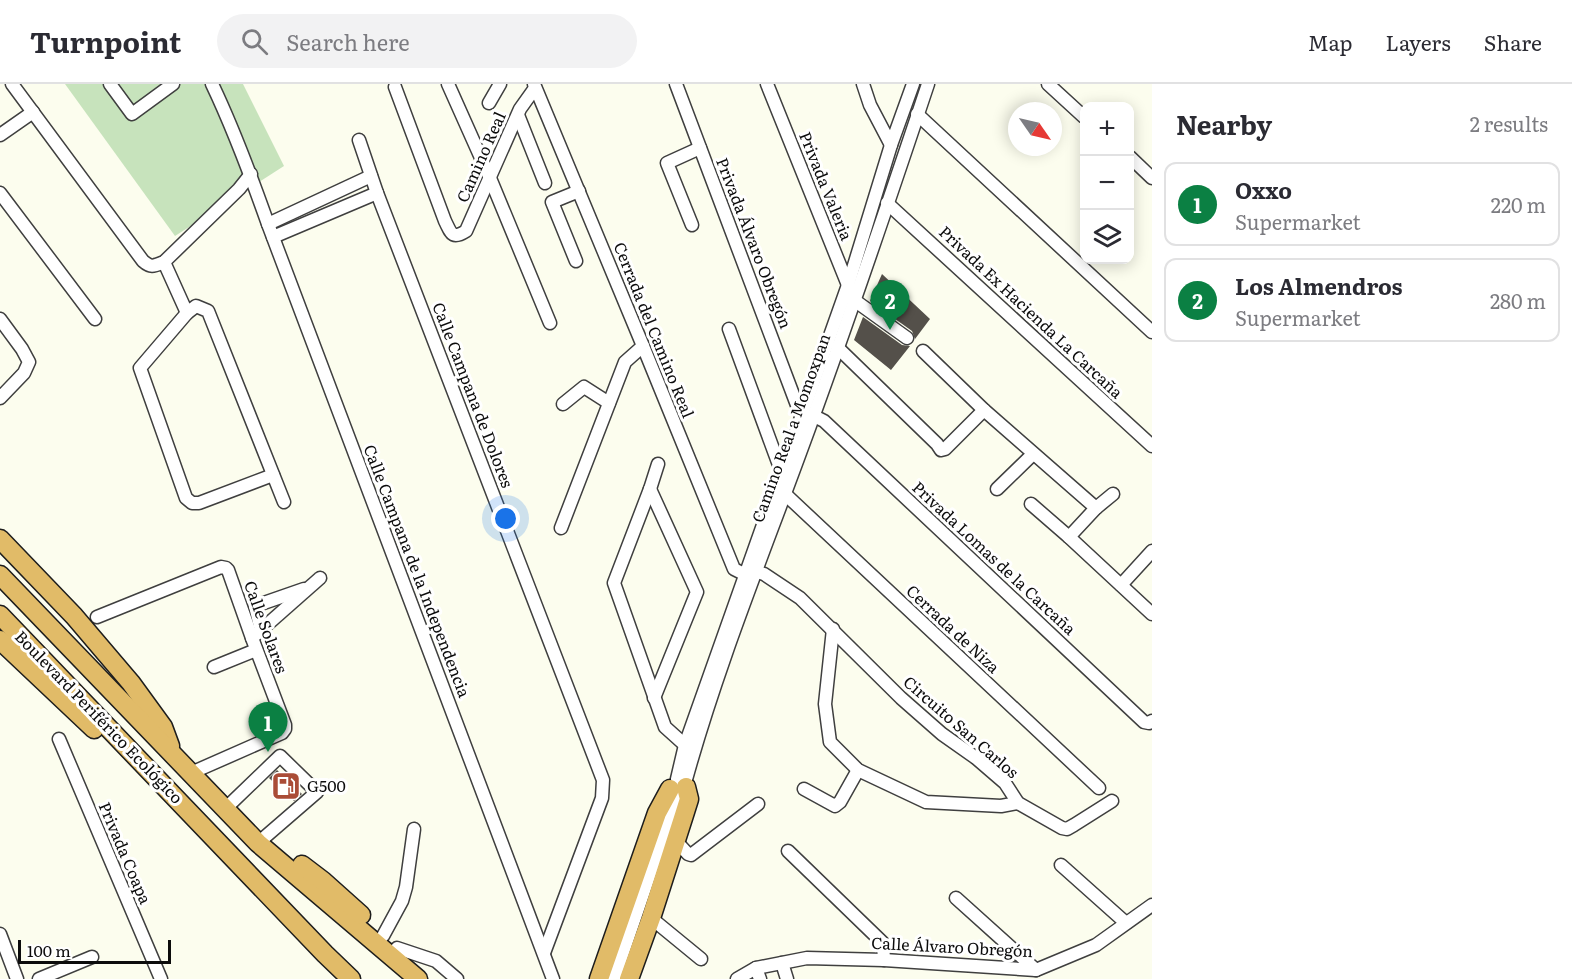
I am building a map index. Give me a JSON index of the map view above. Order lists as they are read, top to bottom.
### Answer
{
  "streets": {
    "highway": ["Boulevard Periférico Ecológico"],
    "street": [
      "Camino Real",
      "Privada Valeria",
      "Privada Álvaro Obregón",
      "Privada Ex Hacienda La Carcaña",
      "Cerrada del Camino Real",
      "Calle Campana de Dolores",
      "Camino Real a Momoxpan",
      "Privada Lomas de la Carcaña",
      "Calle Campana de la Independencia",
      "Calle Solares",
      "Cerrada de Niza",
      "Circuito San Carlos",
      "Privada Coapa",
      "Calle Álvaro Obregón"
    ]
  },
  "crossings": [
    ["Camino Real", "Cerrada del Camino Real"],
    ["Privada Valeria", "Camino Real a Momoxpan"],
    ["Privada Álvaro Obregón", "Camino Real a Momoxpan"],
    ["Privada Álvaro Obregón", "Privada Lomas de la Carcaña"],
    ["Privada Ex Hacienda La Carcaña", "Camino Real a Momoxpan"],
    ["Cerrada del Camino Real", "Camino Real a Momoxpan"],
    ["Cerrada del Camino Real", "Circuito San Carlos"],
    ["Calle Campana de Dolores", "Calle Campana de la Independencia"],
    ["Camino Real a Momoxpan", "Privada Lomas de la Carcaña"],
    ["Camino Real a Momoxpan", "Cerrada de Niza"],
    ["Camino Real a Momoxpan", "Circuito San Carlos"],
    ["Calle Solares", "Boulevard Periférico Ecológico"]
  ],
  "places": {
    "fuel station": ["G500"]
  },
  "scale_bar": "100 m",
  "north": "bottom right",
  "page": {
    "header": "Turnpoint",
    "search": "Search here",
    "nav": ["Map", "Layers", "Share"],
    "heading": ["Nearby", "2 results"],
    "map_buttons": ["+", "−"],
    "list": [
      {
        "mark": "1",
        "name": "Oxxo",
        "note": "Supermarket",
        "value": "220 m"
      },
      {
        "mark": "2",
        "name": "Los Almendros",
        "note": "Supermarket",
        "value": "280 m"
      }
    ],
    "pins": ["2", "1"],
    "scale": "100 m"
  }
}
